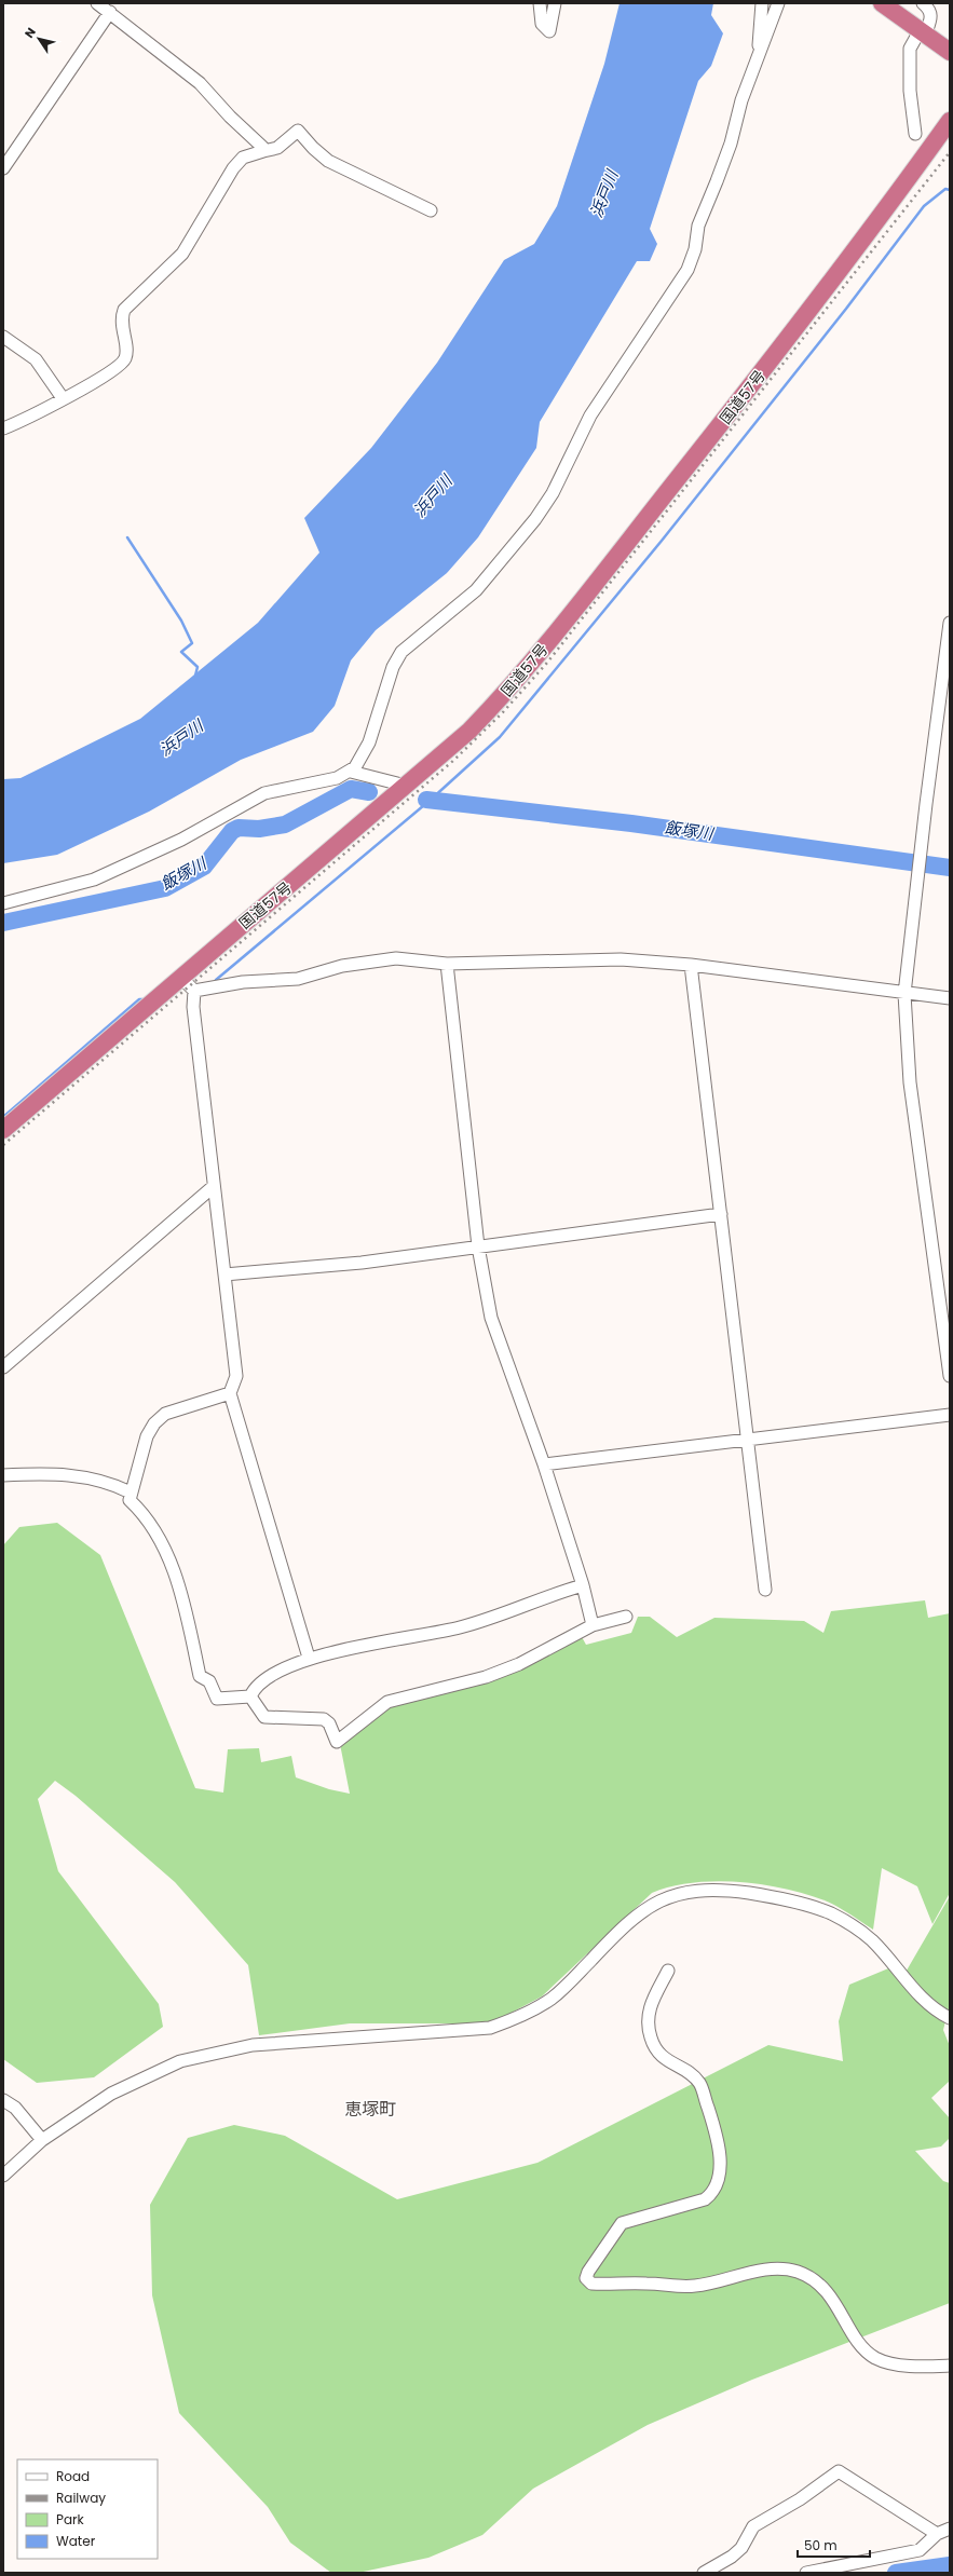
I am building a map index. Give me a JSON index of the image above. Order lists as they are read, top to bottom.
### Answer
{
  "streets": {
    "highway": ["国道57号"]
  },
  "districts": ["恵塚町"],
  "water": ["浜戸川", "飯塚川"],
  "legend": [
    "Road",
    "Railway",
    "Park",
    "Water"
  ],
  "scale_bar": "50 m",
  "north": "top left"
}
